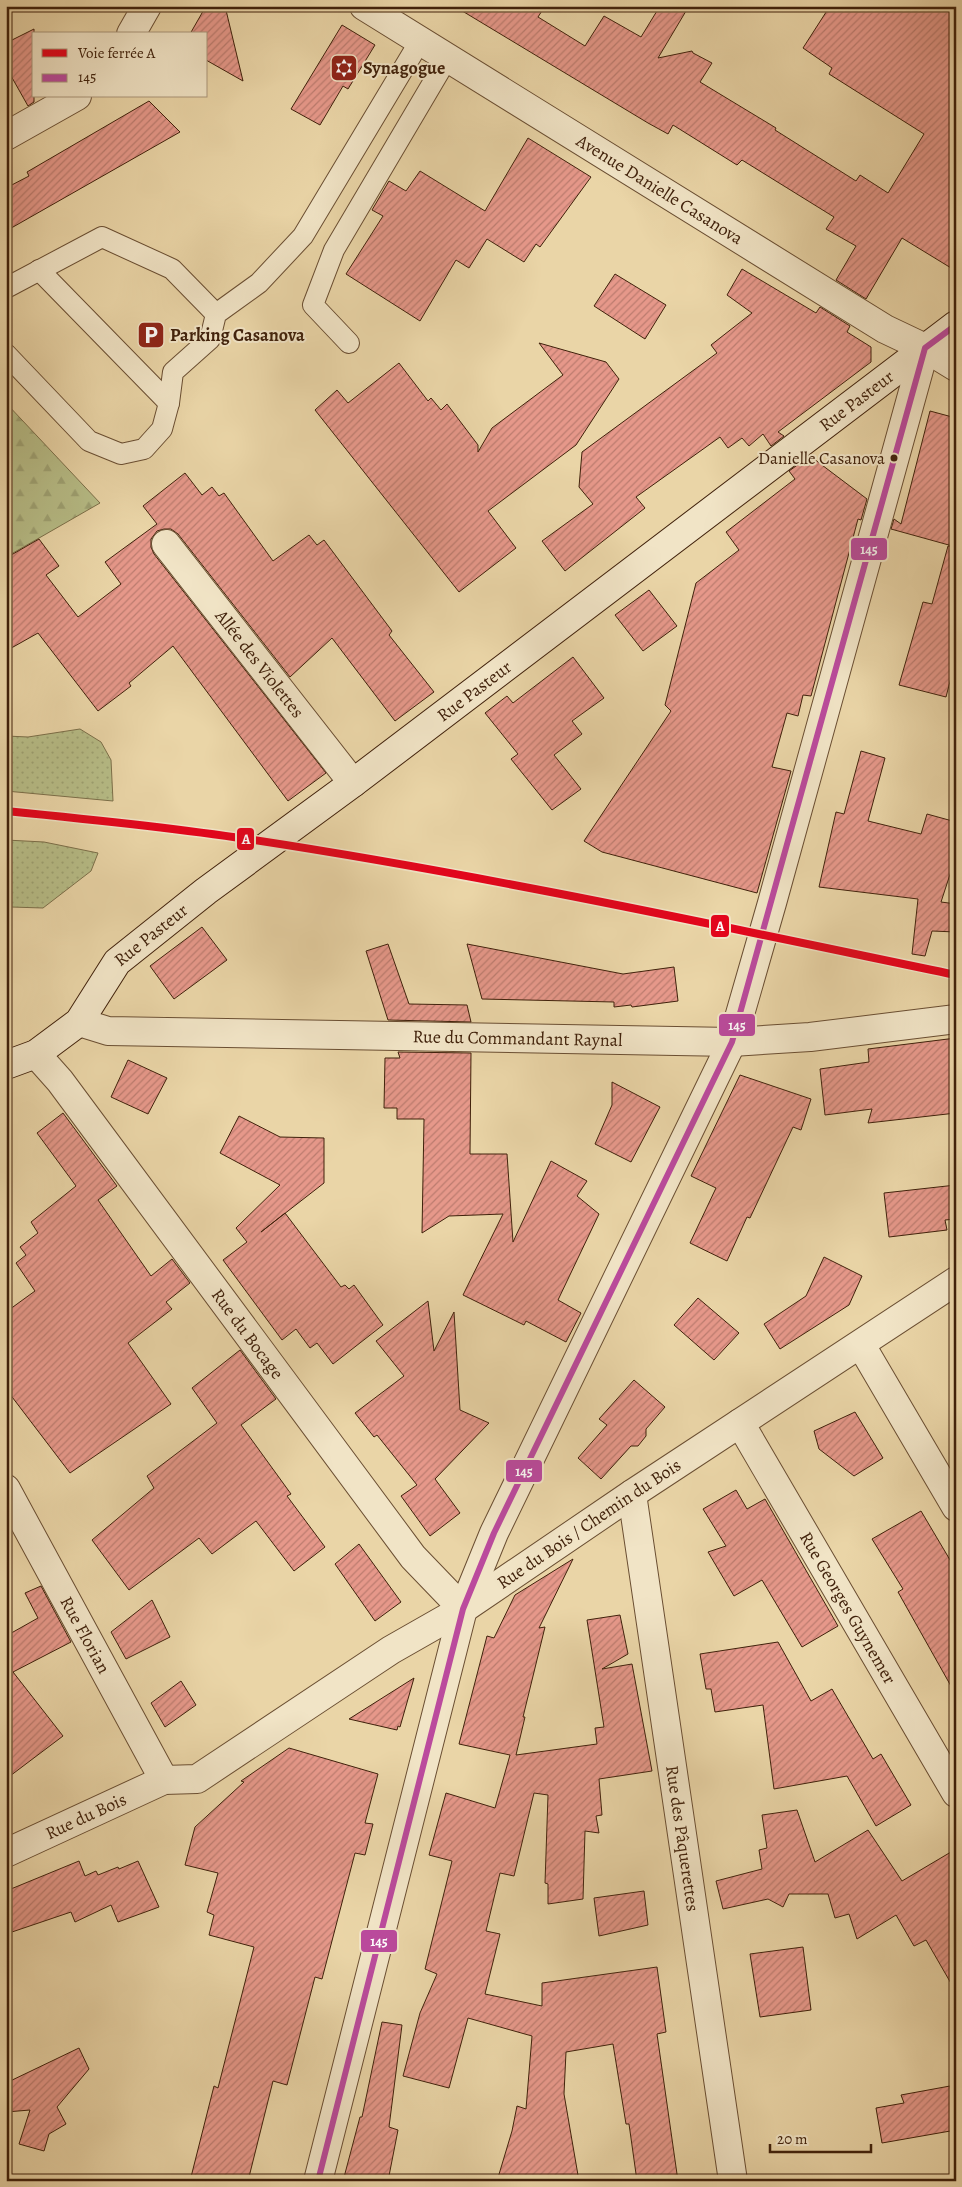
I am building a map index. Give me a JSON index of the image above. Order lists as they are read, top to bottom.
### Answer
{
  "streets": {
    "street": [
      "Avenue Danielle Casanova",
      "Rue Pasteur",
      "Allée des Violettes",
      "Rue du Commandant Raynal",
      "Rue du Bocage",
      "Rue du Bois / Chemin du Bois",
      "Rue Georges Guynemer",
      "Rue Florian",
      "Rue du Bois",
      "Rue des Pâquerettes"
    ]
  },
  "crossings": [
    ["Avenue Danielle Casanova", "Rue Pasteur"],
    ["Rue Pasteur", "Allée des Violettes"],
    ["Rue Pasteur", "Rue du Commandant Raynal"],
    ["Rue Pasteur", "Rue du Bocage"],
    ["Rue du Bocage", "Rue du Bois / Chemin du Bois"],
    ["Rue du Bois / Chemin du Bois", "Rue Georges Guynemer"],
    ["Rue du Bois / Chemin du Bois", "Rue Florian"],
    ["Rue du Bois / Chemin du Bois", "Rue du Bois"],
    ["Rue du Bois / Chemin du Bois", "Rue des Pâquerettes"],
    ["Rue Florian", "Rue du Bois"]
  ],
  "places": {
    "synagogue": ["Synagogue"],
    "parking": ["Parking Casanova"],
    "other": ["Danielle Casanova"]
  },
  "lines": ["transit line 145", "rail line A"],
  "legend": ["Voie ferrée A", "145"],
  "scale_bar": "20 m"
}
